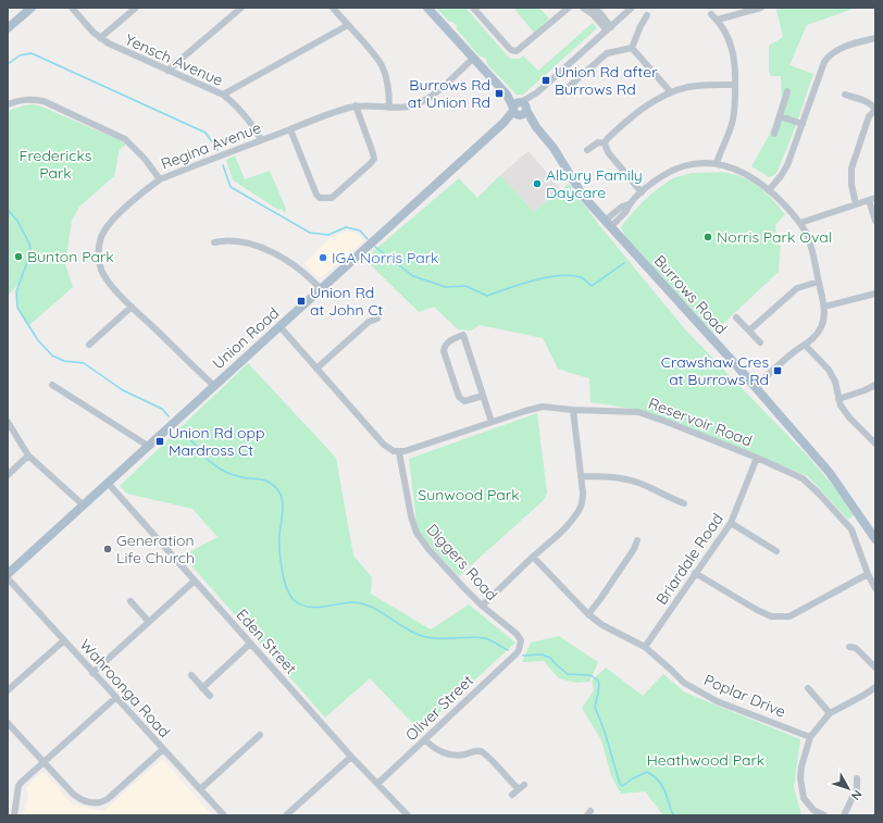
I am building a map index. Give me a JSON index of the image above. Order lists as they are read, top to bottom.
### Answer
{
  "streets": {
    "main road": ["Burrows Road", "Union Road"],
    "street": [
      "Yensch Avenue",
      "Regina Avenue",
      "Reservoir Road",
      "Briardale Road",
      "Diggers Road",
      "Eden Street",
      "Wahroonga Road",
      "Poplar Drive",
      "Oliver Street"
    ]
  },
  "crossings": [
    ["Yensch Avenue", "Regina Avenue"],
    ["Regina Avenue", "Burrows Road"],
    ["Regina Avenue", "Union Road"],
    ["Burrows Road", "Union Road"],
    ["Union Road", "Eden Street"],
    ["Reservoir Road", "Briardale Road"],
    ["Reservoir Road", "Diggers Road"],
    ["Briardale Road", "Poplar Drive"],
    ["Diggers Road", "Oliver Street"],
    ["Eden Street", "Oliver Street"]
  ],
  "parks": ["Fredericks Park", "Sunwood Park", "Heathwood Park"],
  "places": {
    "transit": [
      "Union Rd after Burrows Rd",
      "Burrows Rd at Union Rd",
      "Union Rd at John Ct",
      "Crawshaw Cres at Burrows Rd",
      "Union Rd opp Mardross Ct"
    ],
    "other": [
      "Albury Family Daycare",
      "Norris Park Oval",
      "Bunton Park",
      "IGA Norris Park",
      "Generation Life Church"
    ]
  },
  "north": "bottom right"
}
